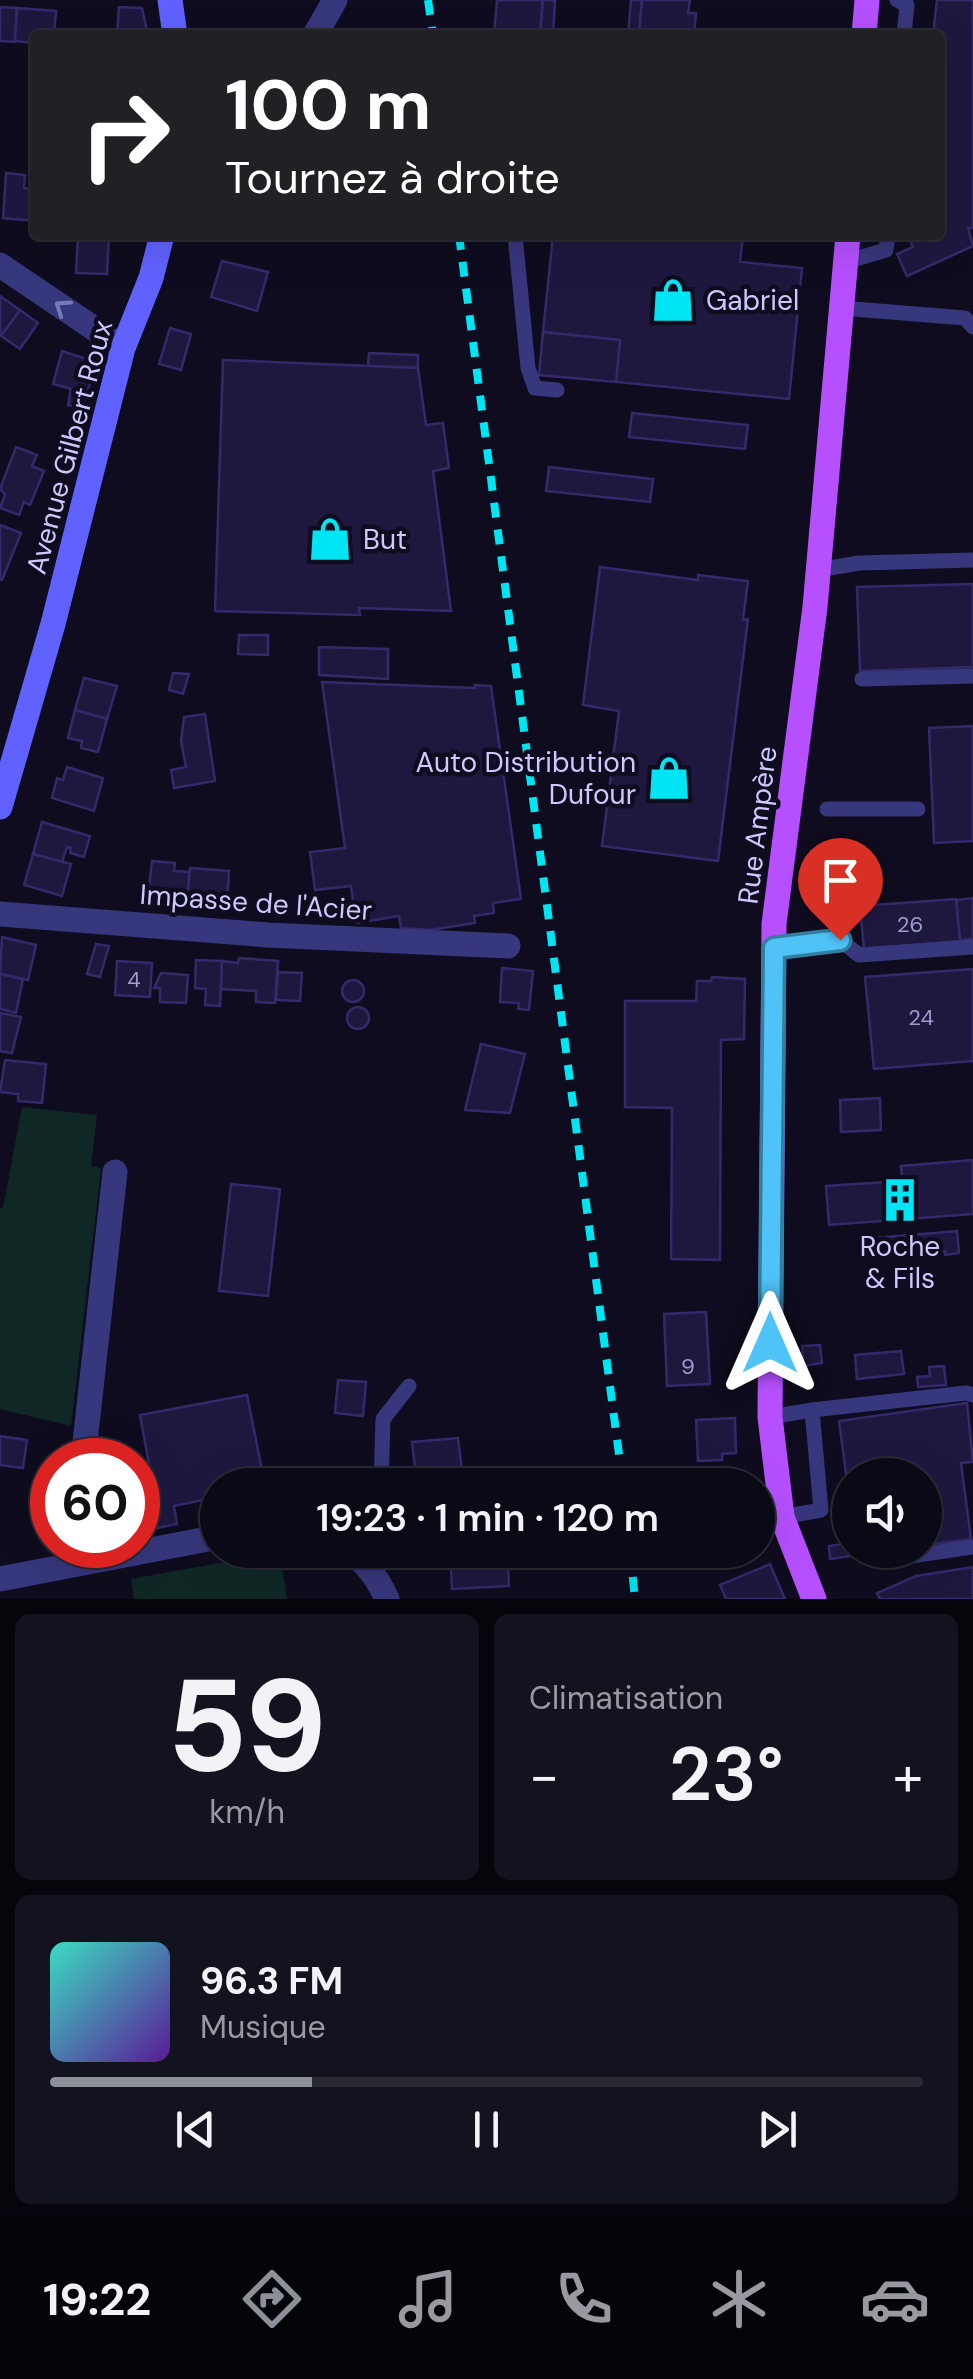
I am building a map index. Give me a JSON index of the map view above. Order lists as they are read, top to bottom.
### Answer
{
  "streets": {
    "main road": ["Avenue Gilbert Roux", "Rue Ampère"],
    "street": ["Impasse de l'Acier"]
  },
  "places": {
    "shop": ["Gabriel", "But", "Auto Distribution Dufour"],
    "building": ["Roche & Fils"]
  },
  "house_numbers": [
    "26",
    "4",
    "24",
    "9"
  ],
  "page": {
    "turn": ["100 m", "Tournez à droite"],
    "limit": "60",
    "trip": "19:23 · 1 min · 120 m",
    "tile": [
      ["59", "km/h"],
      "Climatisation"
    ],
    "heat": ["−", "23°", "+"],
    "song": ["96.3 FM", "Musique"],
    "tabs": "19:22"
  }
}
